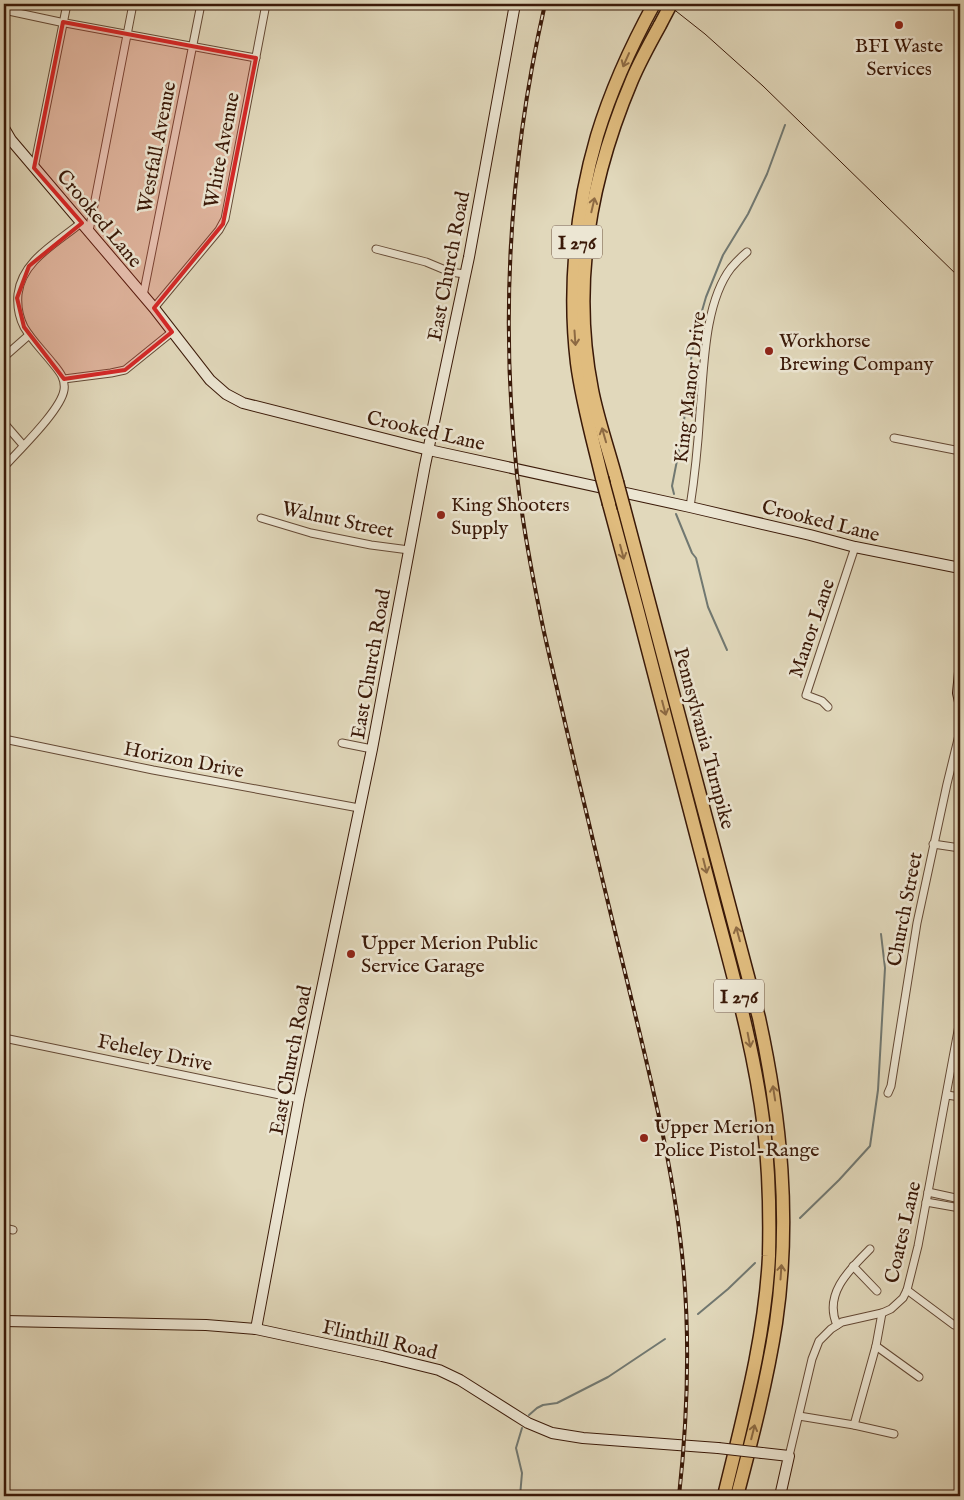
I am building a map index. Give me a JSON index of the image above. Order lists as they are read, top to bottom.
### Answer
{
  "streets": {
    "highway": ["I 276", "Pennsylvania Turnpike"],
    "street": [
      "Westfall Avenue",
      "White Avenue",
      "Crooked Lane",
      "East Church Road",
      "King Manor Drive",
      "Walnut Street",
      "Manor Lane",
      "Horizon Drive",
      "Church Street",
      "Feheley Drive",
      "Coates Lane",
      "Flinthill Road"
    ]
  },
  "crossings": [
    ["Westfall Avenue", "Crooked Lane"],
    ["White Avenue", "Crooked Lane"],
    ["Crooked Lane", "East Church Road"],
    ["Crooked Lane", "King Manor Drive"],
    ["Crooked Lane", "Manor Lane"],
    ["East Church Road", "Walnut Street"],
    ["East Church Road", "Horizon Drive"],
    ["East Church Road", "Feheley Drive"],
    ["East Church Road", "Flinthill Road"],
    ["Coates Lane", "Flinthill Road"]
  ],
  "places": [
    "BFI Waste Services",
    "Workhorse Brewing Company",
    "King Shooters Supply",
    "Upper Merion Public Service Garage",
    "Upper Merion Police Pistol-Range"
  ]
}
